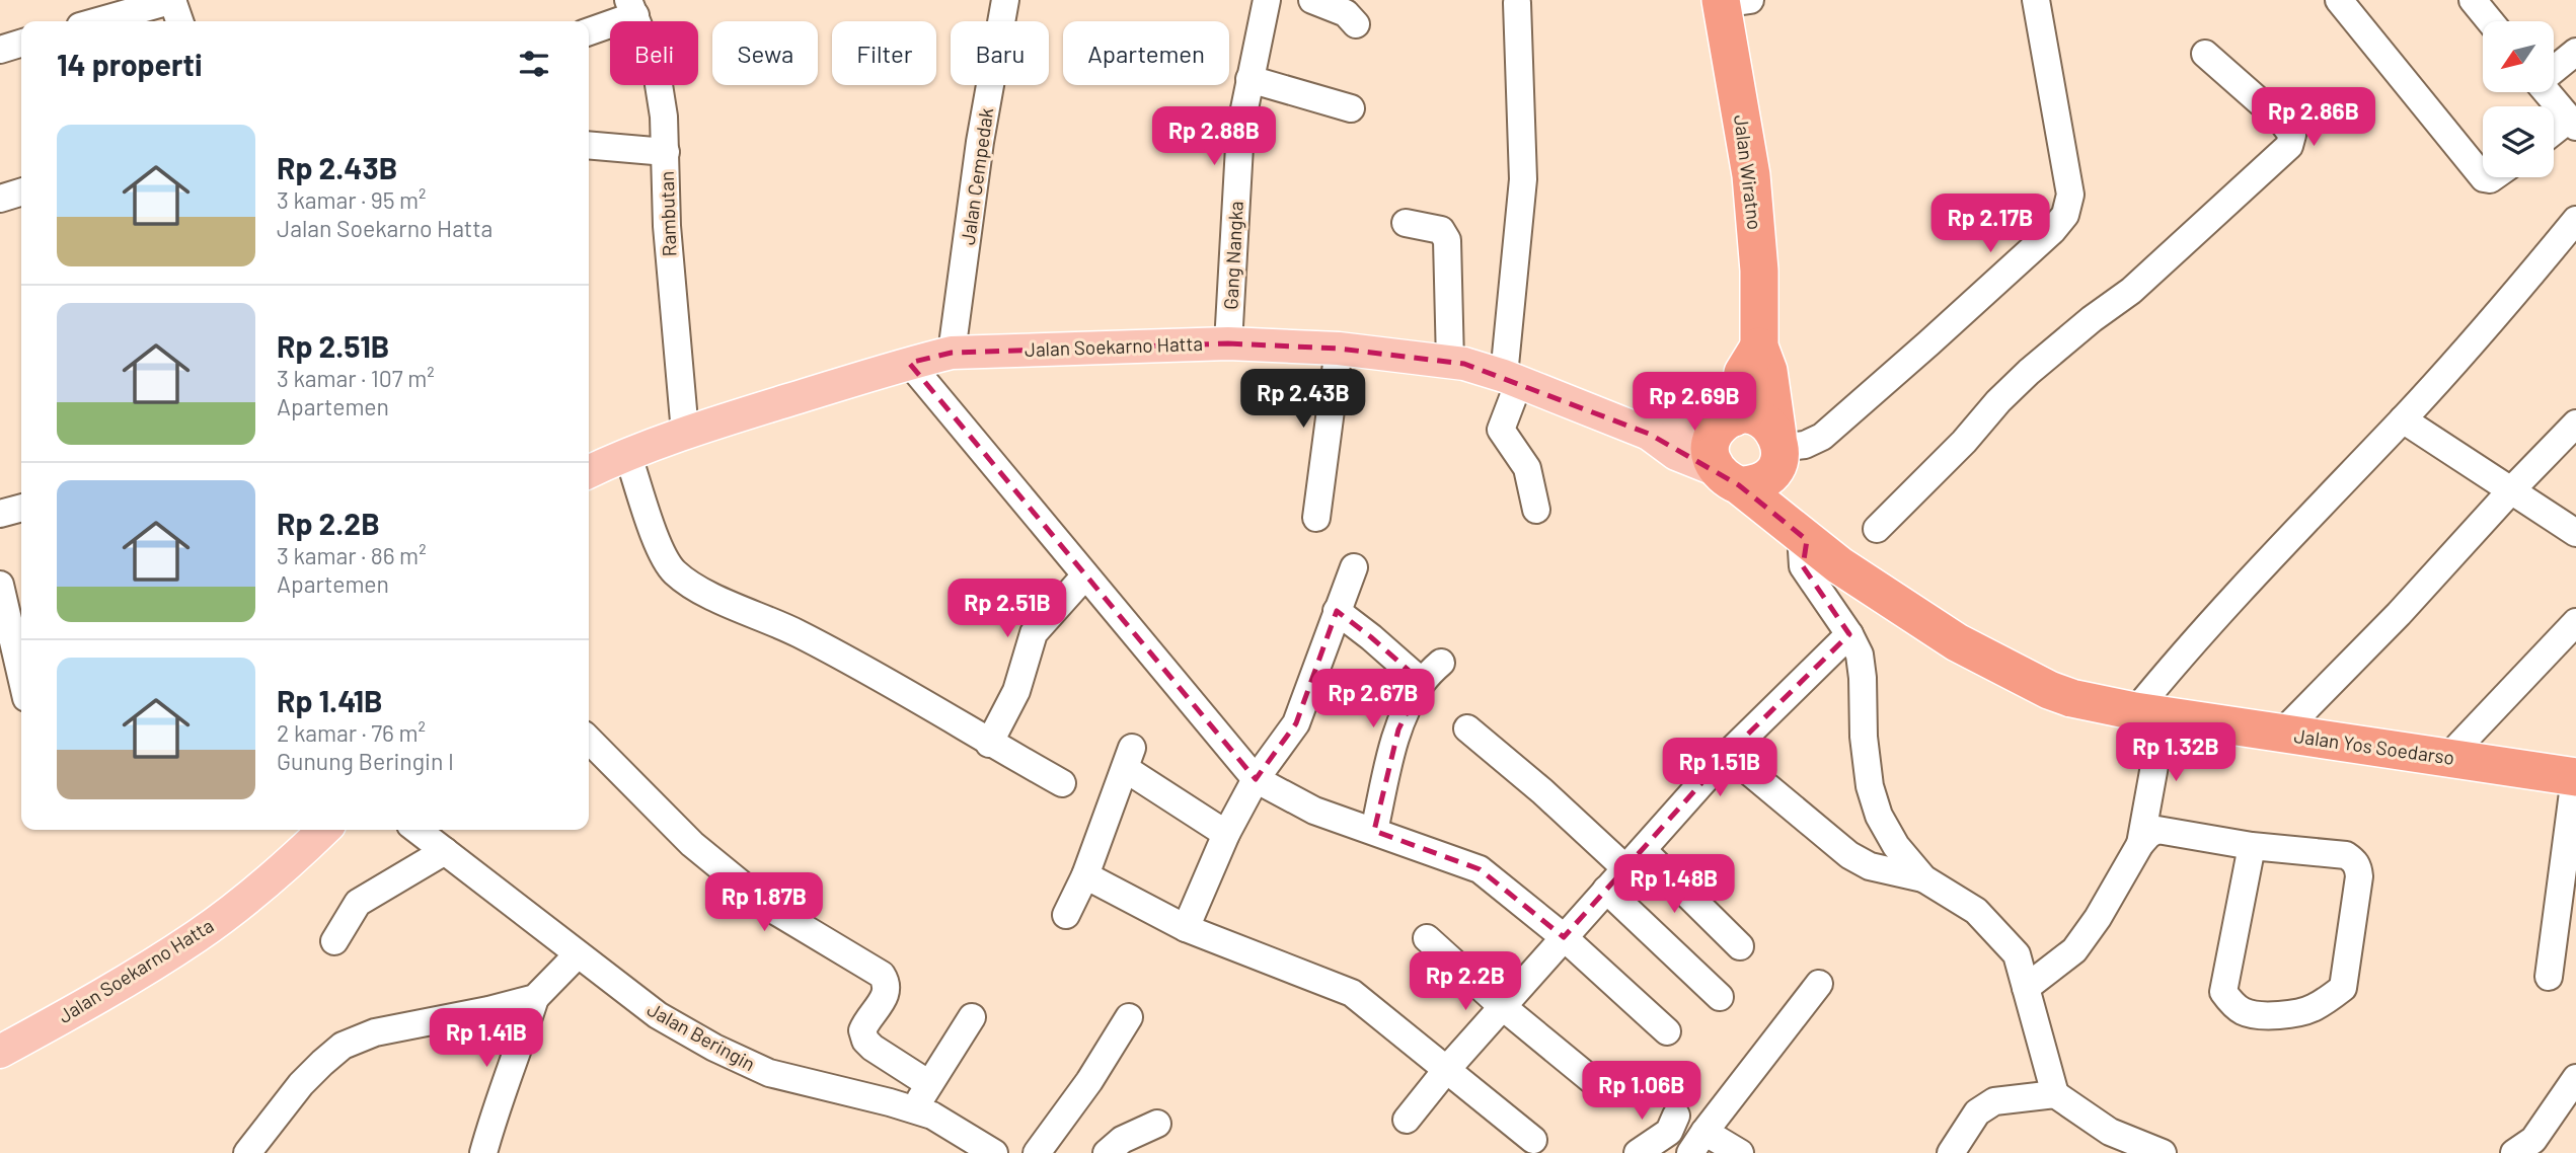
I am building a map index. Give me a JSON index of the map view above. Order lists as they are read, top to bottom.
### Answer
{
  "streets": {
    "highway": ["Jalan Wiratno", "Jalan Yos Soedarso"],
    "main road": ["Jalan Soekarno Hatta"],
    "street": [
      "Jalan Cempedak",
      "Rambutan",
      "Gang Nangka",
      "Jalan Beringin"
    ]
  },
  "crossings": [
    ["Jalan Wiratno", "Jalan Soekarno Hatta"],
    ["Jalan Wiratno", "Jalan Yos Soedarso"],
    ["Jalan Cempedak", "Jalan Soekarno Hatta"],
    ["Rambutan", "Jalan Soekarno Hatta"],
    ["Gang Nangka", "Jalan Soekarno Hatta"],
    ["Jalan Soekarno Hatta", "Jalan Yos Soedarso"]
  ],
  "north": "bottom left",
  "page": {
    "chip": [
      "Beli",
      "Sewa",
      "Filter",
      "Baru",
      "Apartemen"
    ],
    "heading": "14 properti",
    "price": [
      "Rp 2.86B",
      "Rp 2.88B",
      "Rp 2.17B",
      "Rp 2.43B",
      "Rp 2.69B",
      "Rp 2.51B",
      "Rp 2.67B",
      "Rp 1.32B",
      "Rp 1.51B",
      "Rp 1.48B",
      "Rp 1.87B",
      "Rp 2.2B",
      "Rp 1.41B",
      "Rp 1.06B"
    ],
    "list": [
      {
        "name": "Rp 2.43B",
        "note": "3 kamar · 95 m² · Jalan Soekarno Hatta"
      },
      {
        "name": "Rp 2.51B",
        "note": "3 kamar · 107 m² · Apartemen"
      },
      {
        "name": "Rp 2.2B",
        "note": "3 kamar · 86 m² · Apartemen"
      },
      {
        "name": "Rp 1.41B",
        "note": "2 kamar · 76 m² · Gunung Beringin I"
      }
    ]
  }
}
